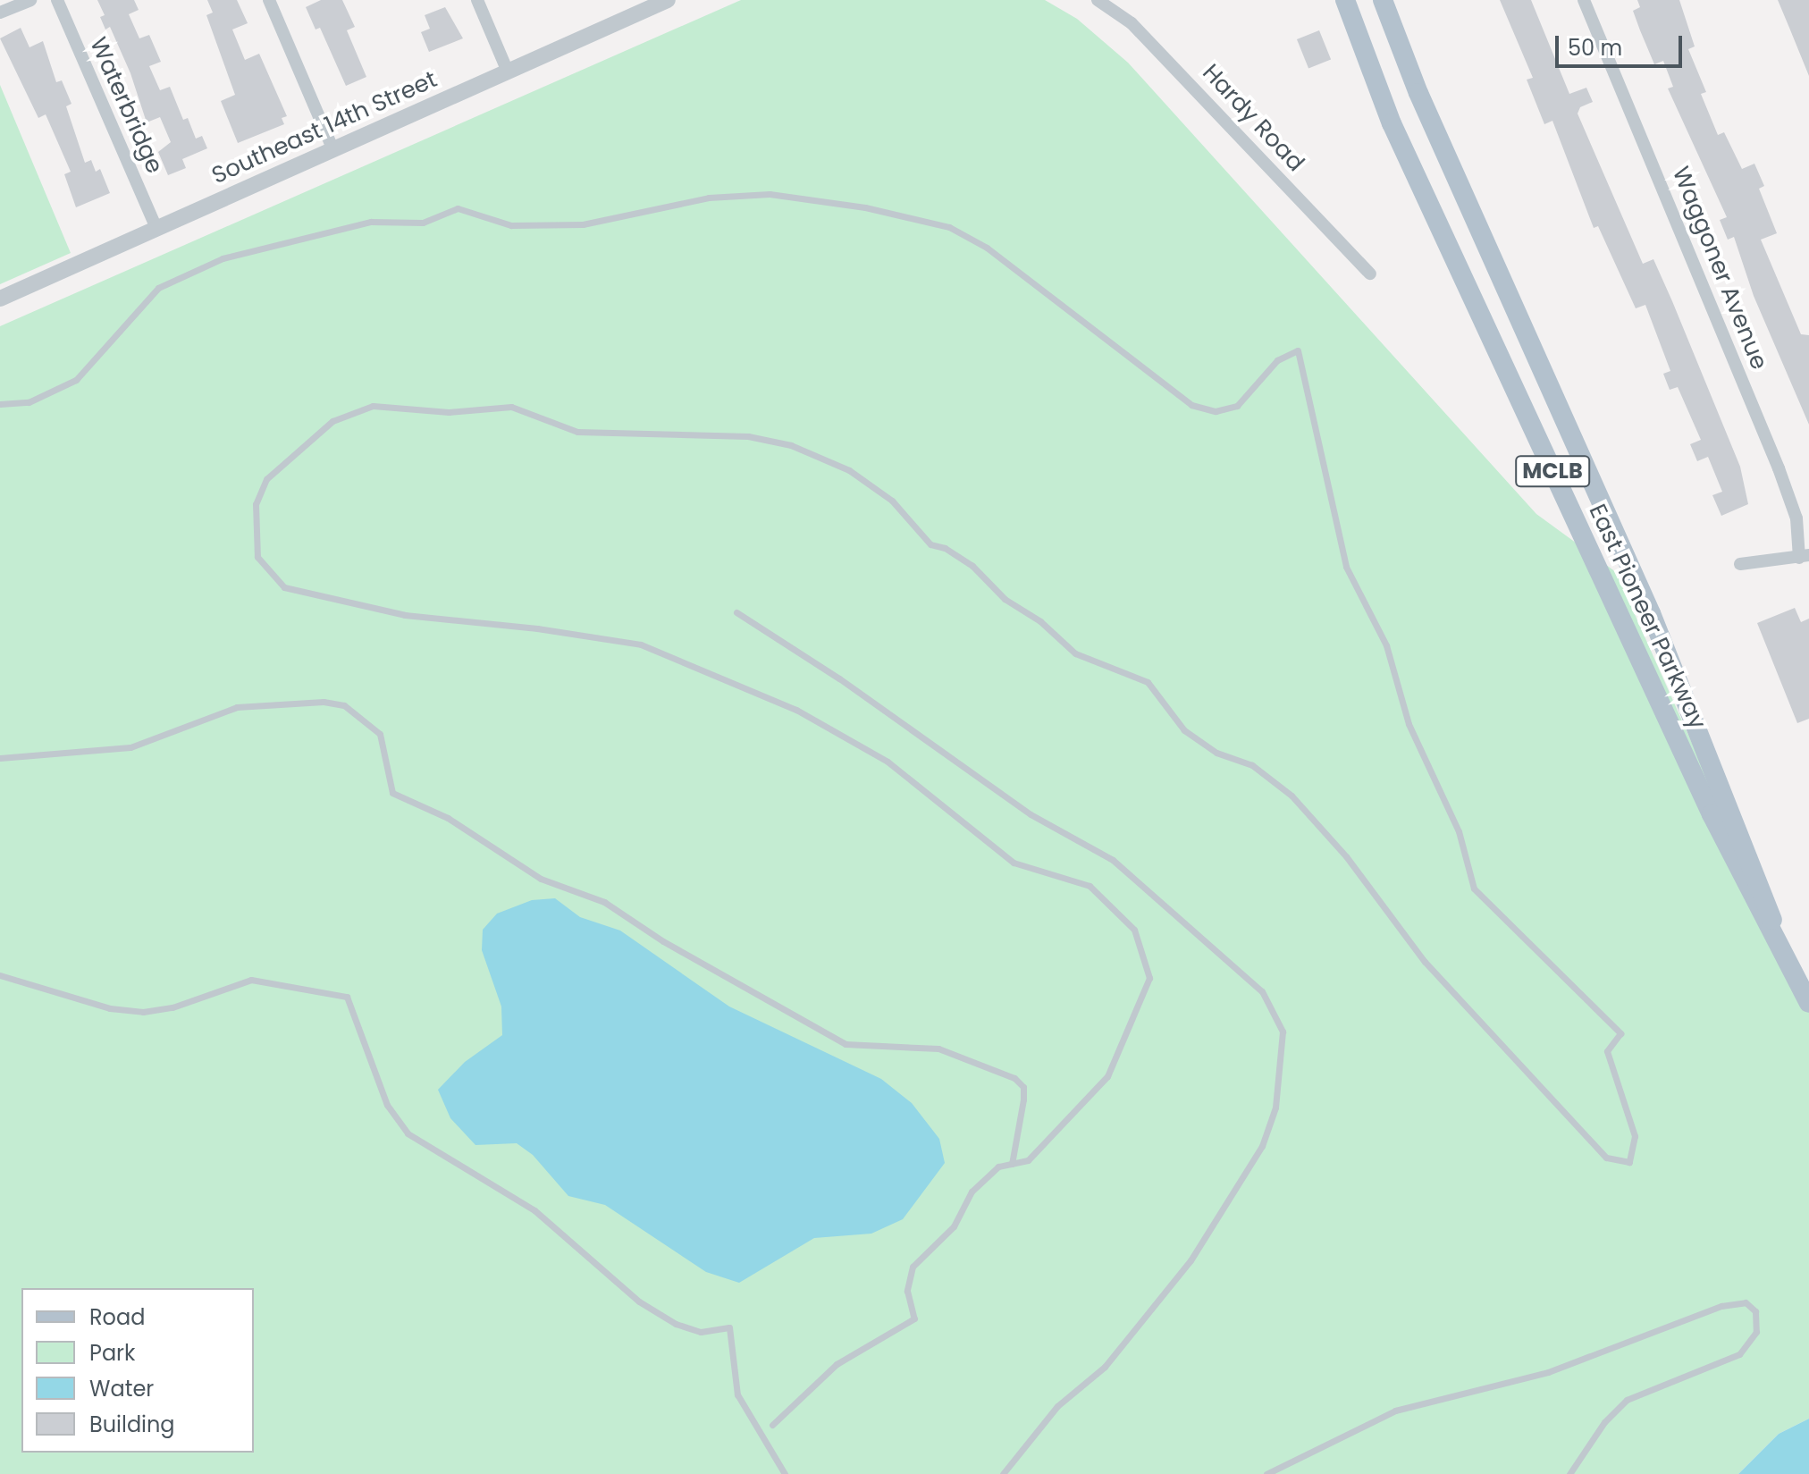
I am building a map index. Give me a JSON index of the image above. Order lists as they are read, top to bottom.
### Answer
{
  "streets": {
    "main road": ["MCLB", "East Pioneer Parkway"],
    "street": [
      "Waterbridge",
      "Hardy Road",
      "Southeast 14th Street",
      "Waggoner Avenue"
    ]
  },
  "crossings": [
    ["Waterbridge", "Southeast 14th Street"]
  ],
  "legend": [
    "Road",
    "Park",
    "Water",
    "Building"
  ],
  "scale_bar": "50 m"
}
